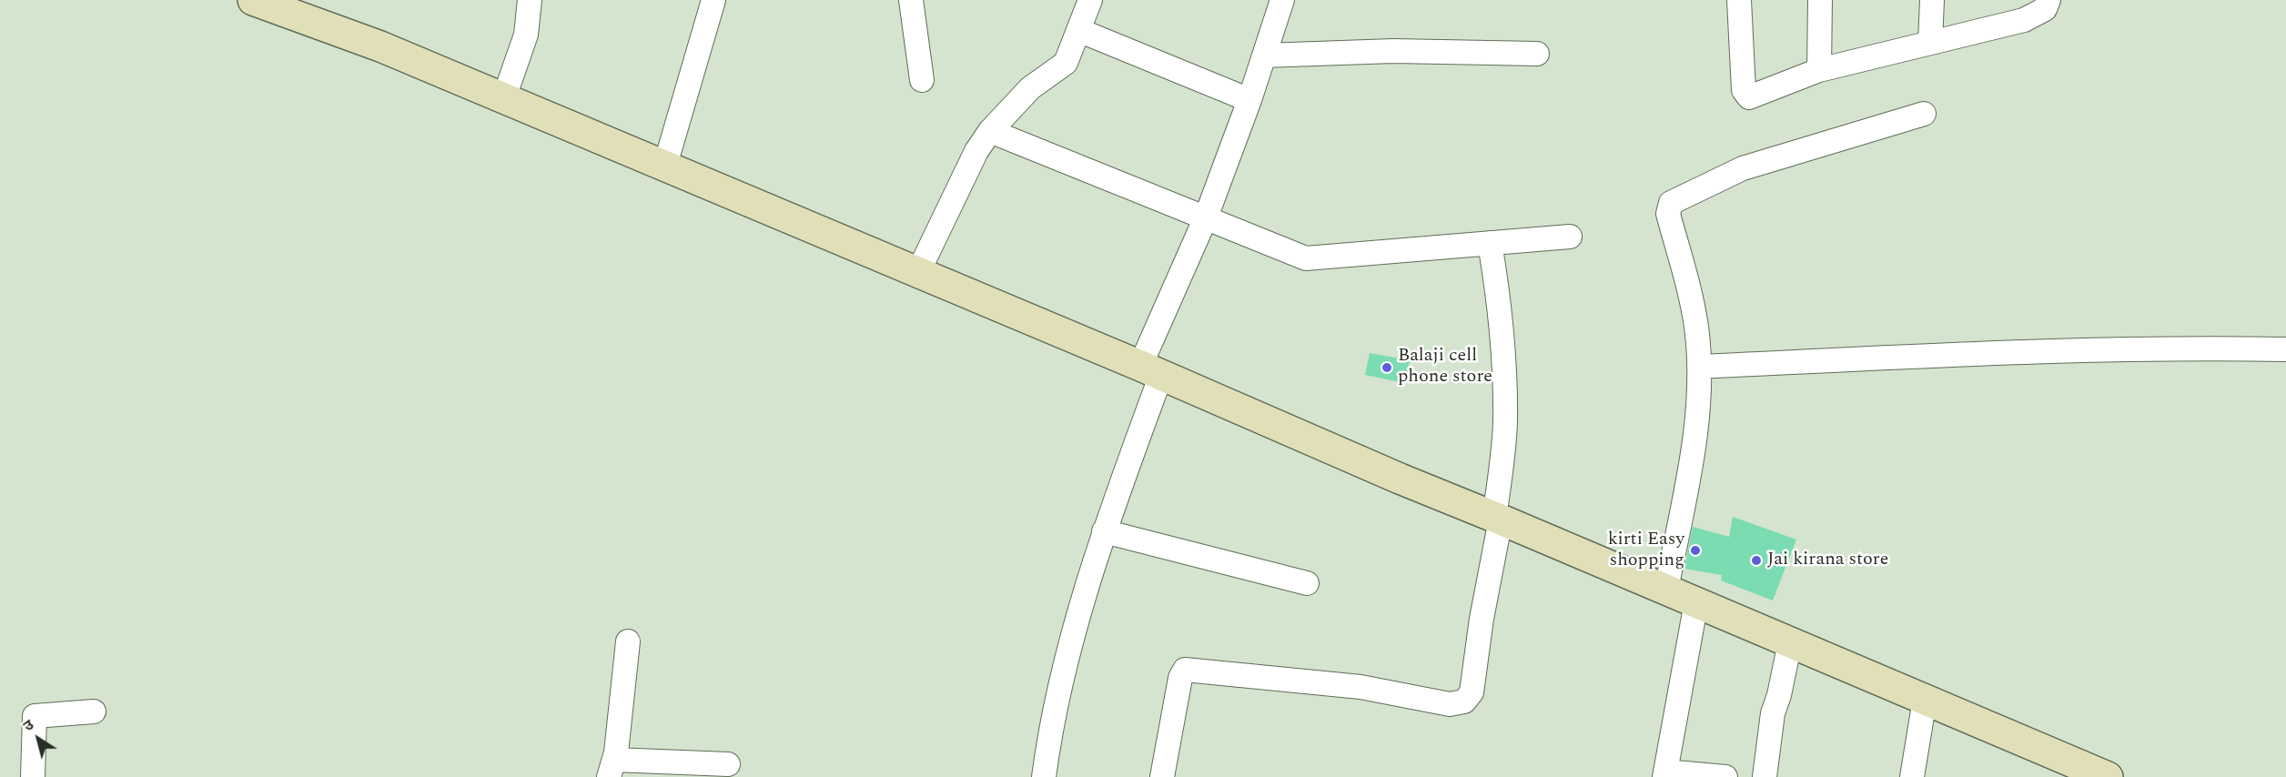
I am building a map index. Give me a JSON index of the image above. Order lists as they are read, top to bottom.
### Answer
{
  "places": ["Balaji cell phone store", "kirti Easy shopping", "Jai kirana store"],
  "north": "top left"
}
